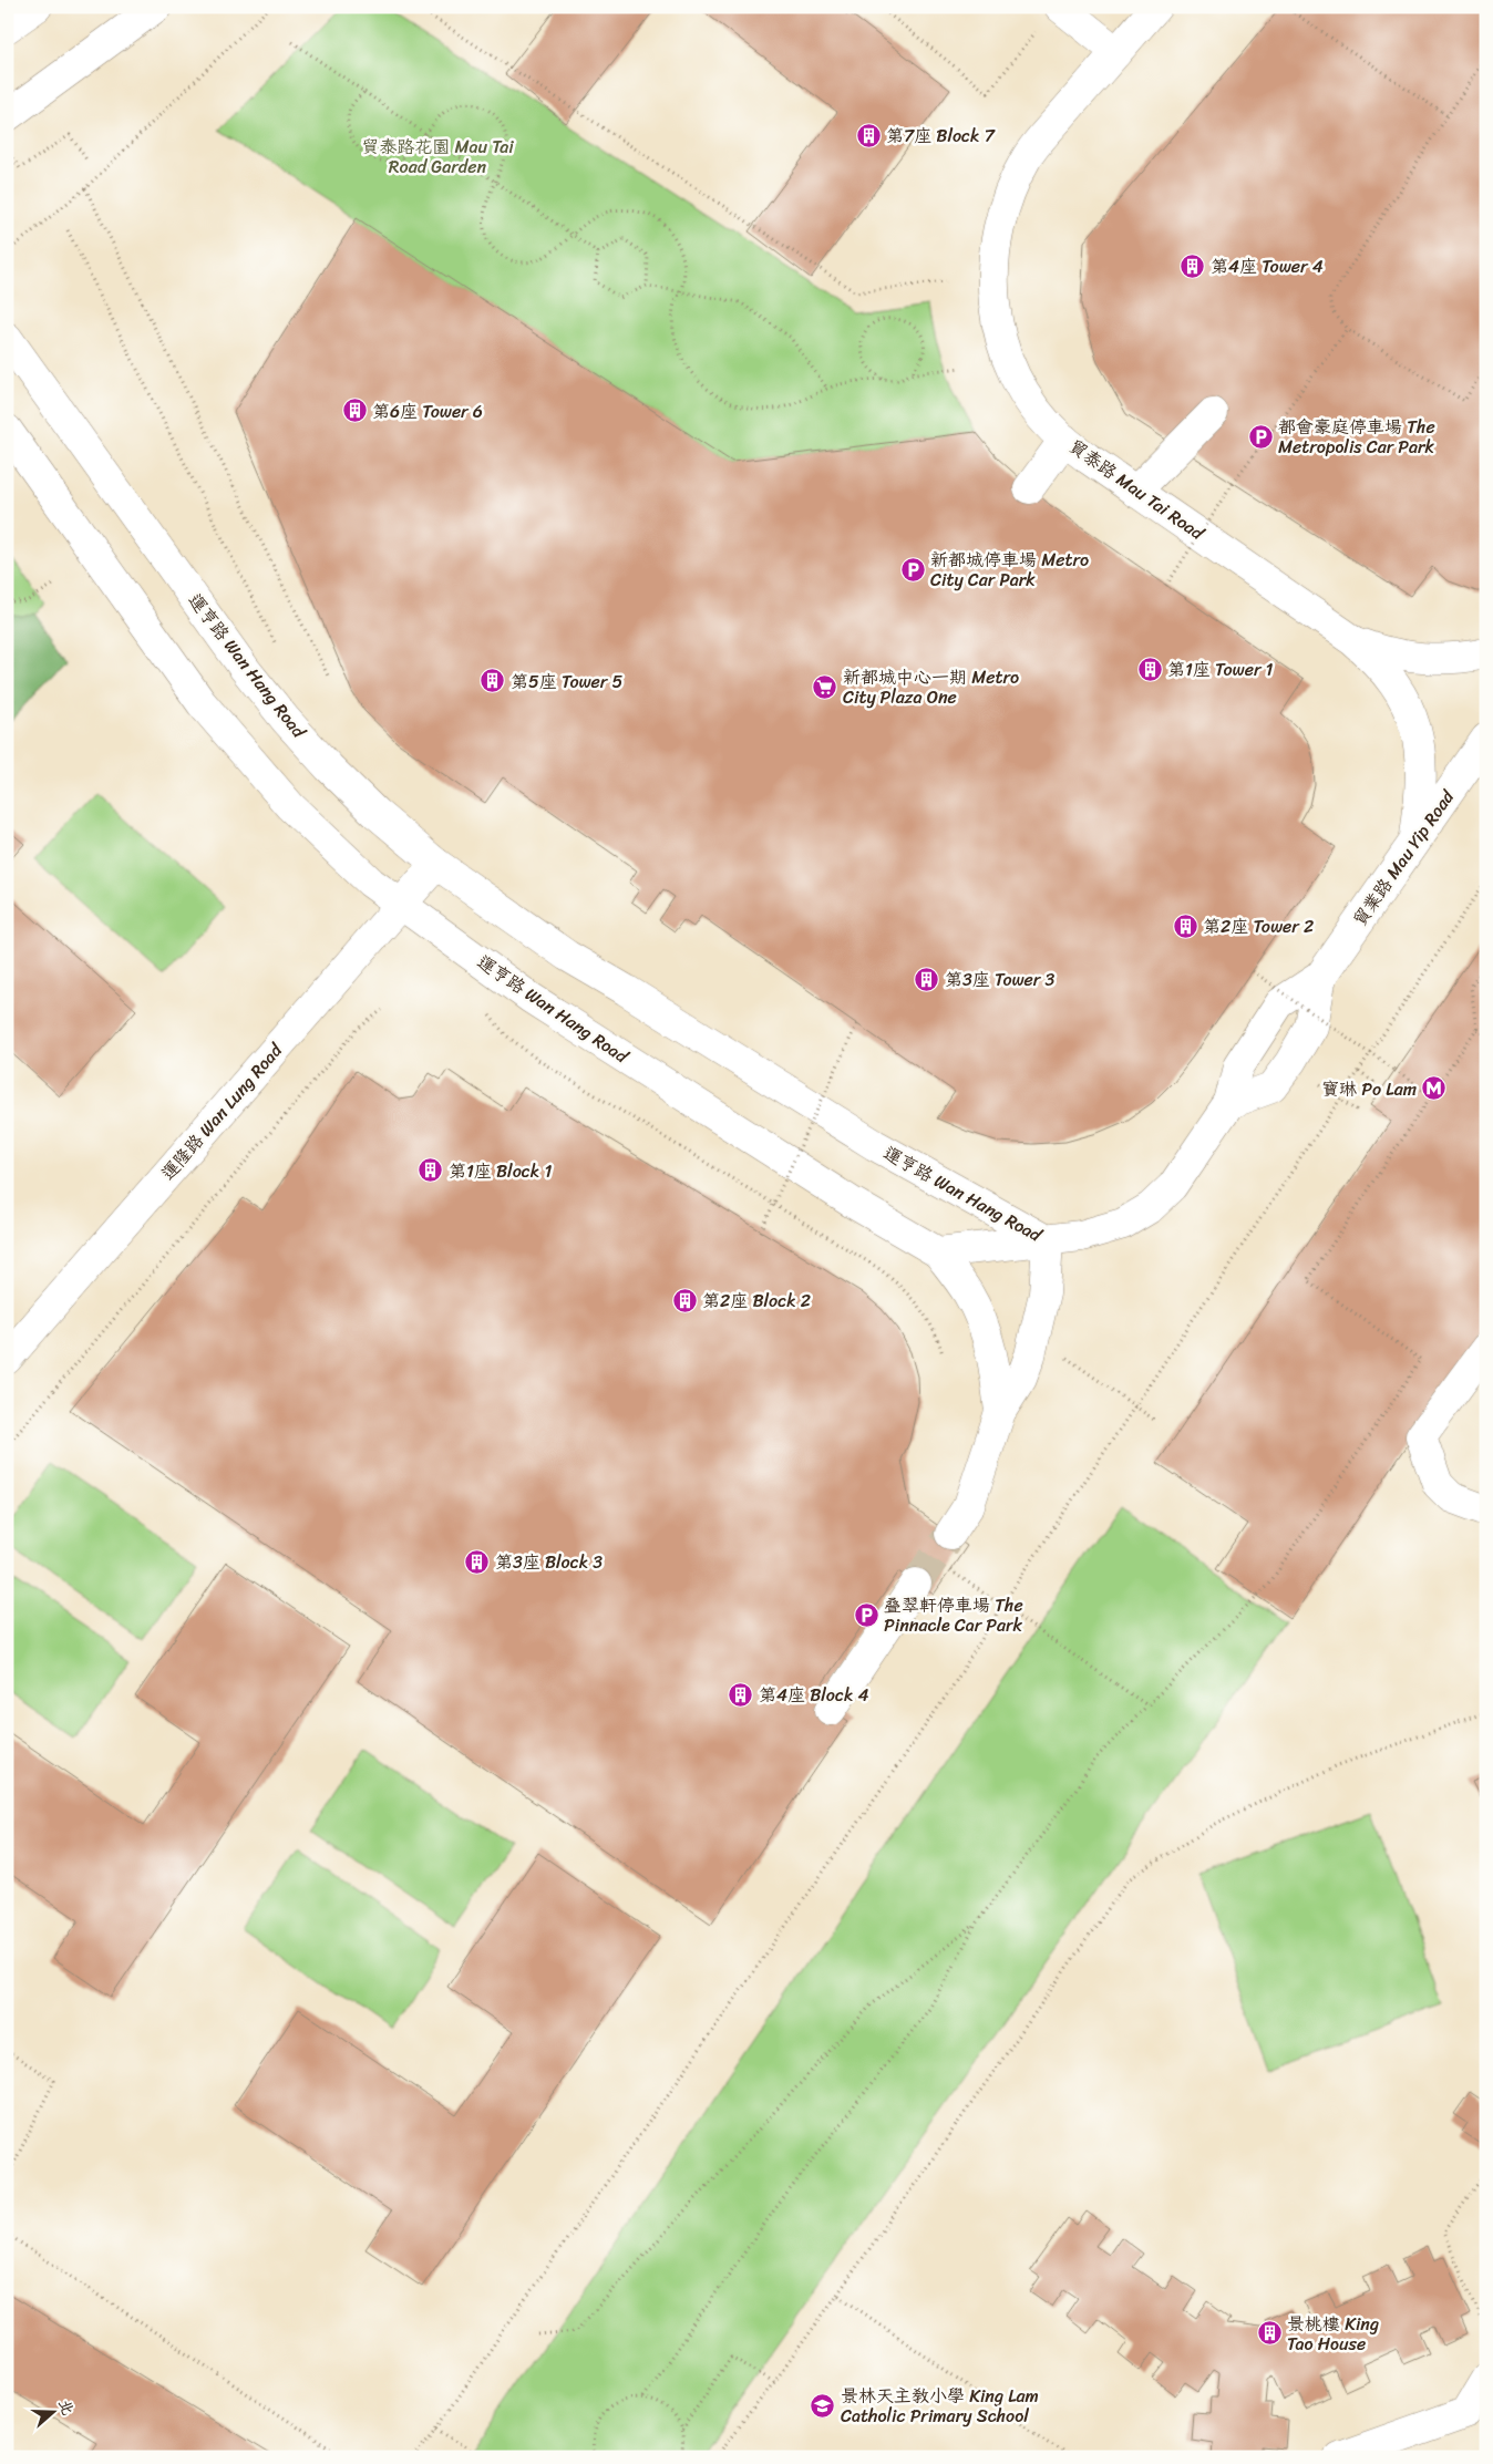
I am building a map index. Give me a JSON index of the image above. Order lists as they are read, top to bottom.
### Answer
{
  "streets": {
    "street": [
      "貿泰路 Mau Tai Road",
      "運亨路 Wan Hang Road",
      "貿業路 Mau Yip Road",
      "運隆路 Wan Lung Road"
    ]
  },
  "crossings": [
    ["貿泰路 Mau Tai Road", "貿業路 Mau Yip Road"],
    ["運亨路 Wan Hang Road", "貿業路 Mau Yip Road"],
    ["運亨路 Wan Hang Road", "運隆路 Wan Lung Road"]
  ],
  "parks": ["貿泰路花園 Mau Tai Road Garden"],
  "places": {
    "building": [
      "第7座 Block 7",
      "第4座 Tower 4",
      "第6座 Tower 6",
      "第1座 Tower 1",
      "第5座 Tower 5",
      "第2座 Tower 2",
      "第3座 Tower 3",
      "第1座 Block 1",
      "第2座 Block 2",
      "第3座 Block 3",
      "第4座 Block 4",
      "景桃樓 King Tao House"
    ],
    "parking": ["都會豪庭停車場 The Metropolis Car Park", "新都城停車場 Metro City Car Park", "叠翠軒停車場 The Pinnacle Car Park"],
    "supermarket": ["新都城中心一期 Metro City Plaza One"],
    "metro station": ["寶琳 Po Lam"],
    "school or university": ["景林天主教小學 King Lam Catholic Primary School"]
  },
  "north": "right"
}
